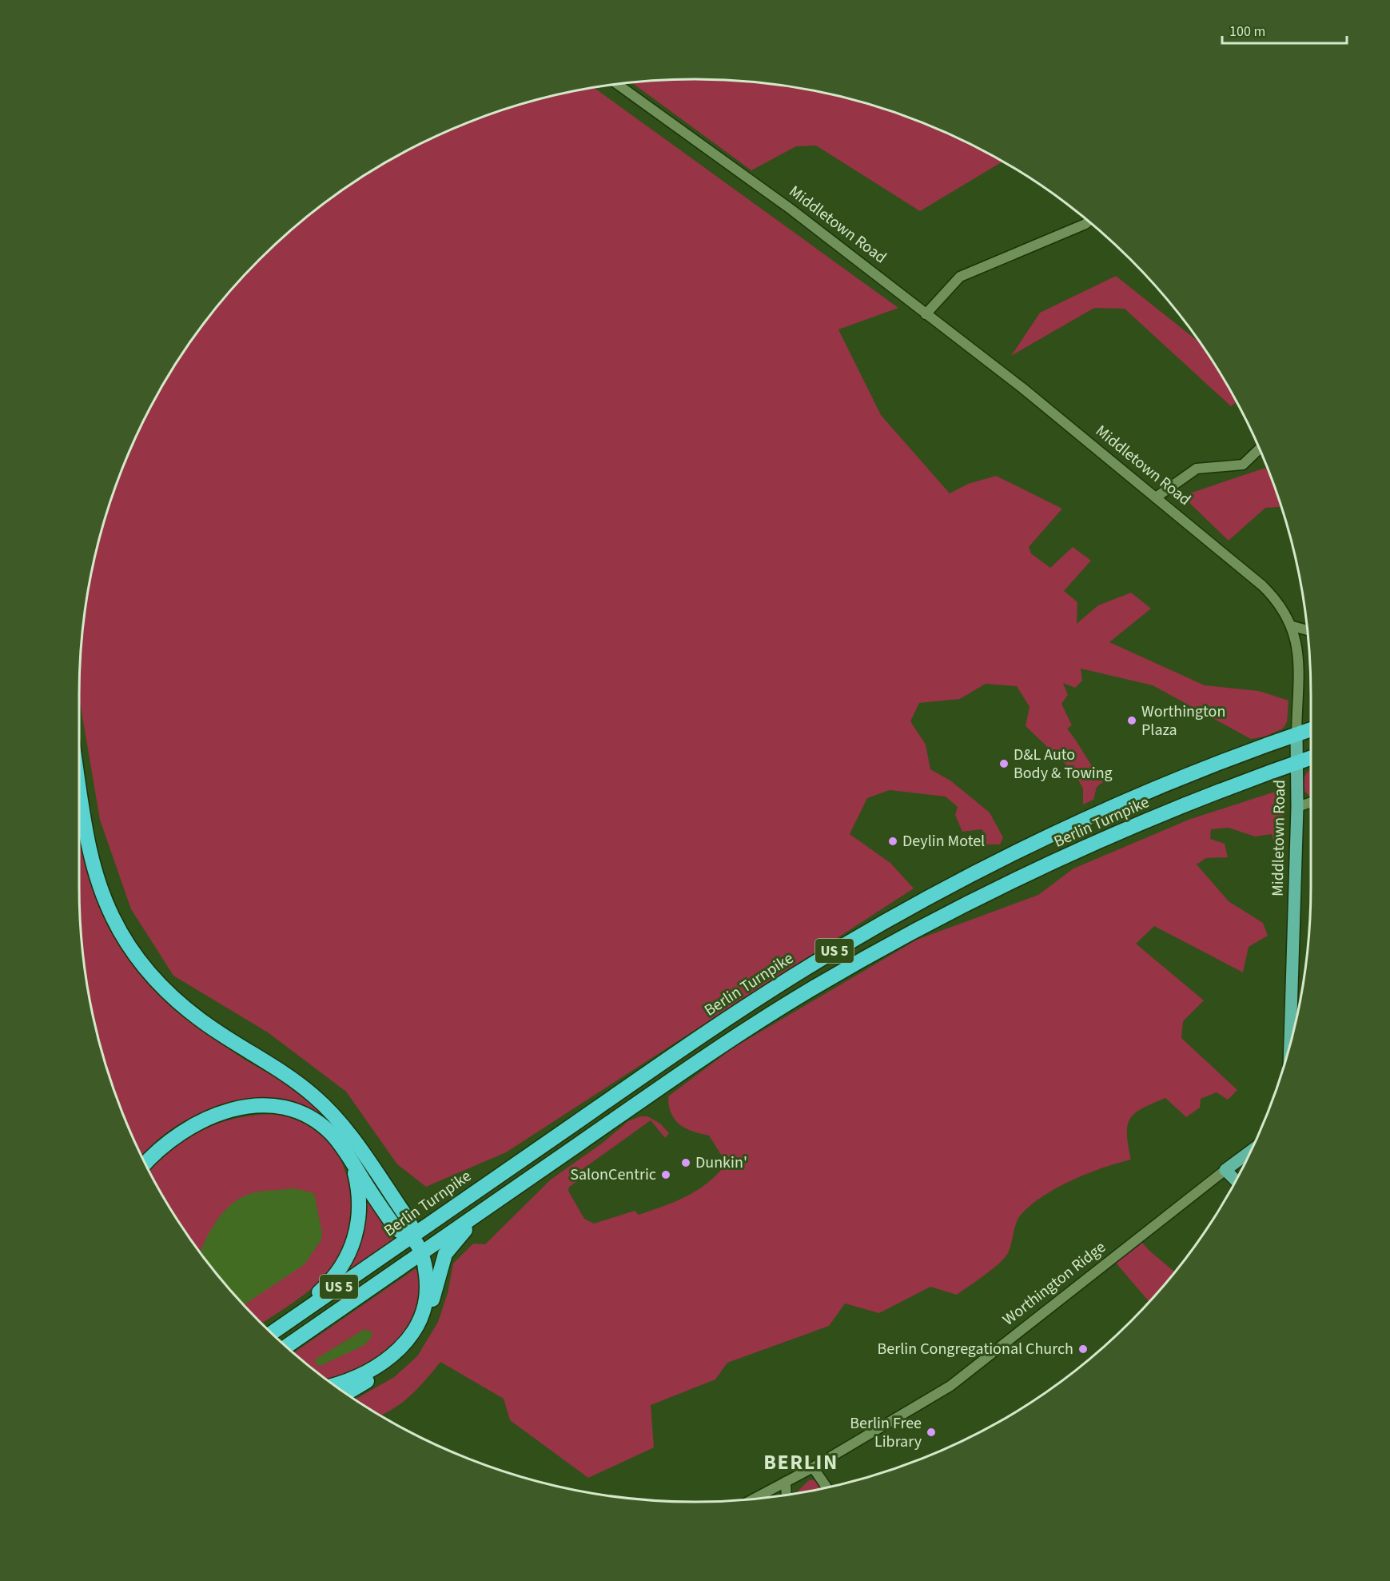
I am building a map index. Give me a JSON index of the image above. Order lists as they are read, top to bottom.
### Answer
{
  "streets": {
    "highway": ["Berlin Turnpike", "US 5"],
    "main road": ["Middletown Road", "Worthington Ridge"]
  },
  "crossings": [
    ["Middletown Road", "Berlin Turnpike"]
  ],
  "districts": ["BERLIN"],
  "places": [
    "Worthington Plaza",
    "D&L Auto Body & Towing",
    "Deylin Motel",
    "Dunkin'",
    "SalonCentric",
    "Berlin Congregational Church",
    "Berlin Free Library"
  ],
  "scale_bar": "100 m"
}
